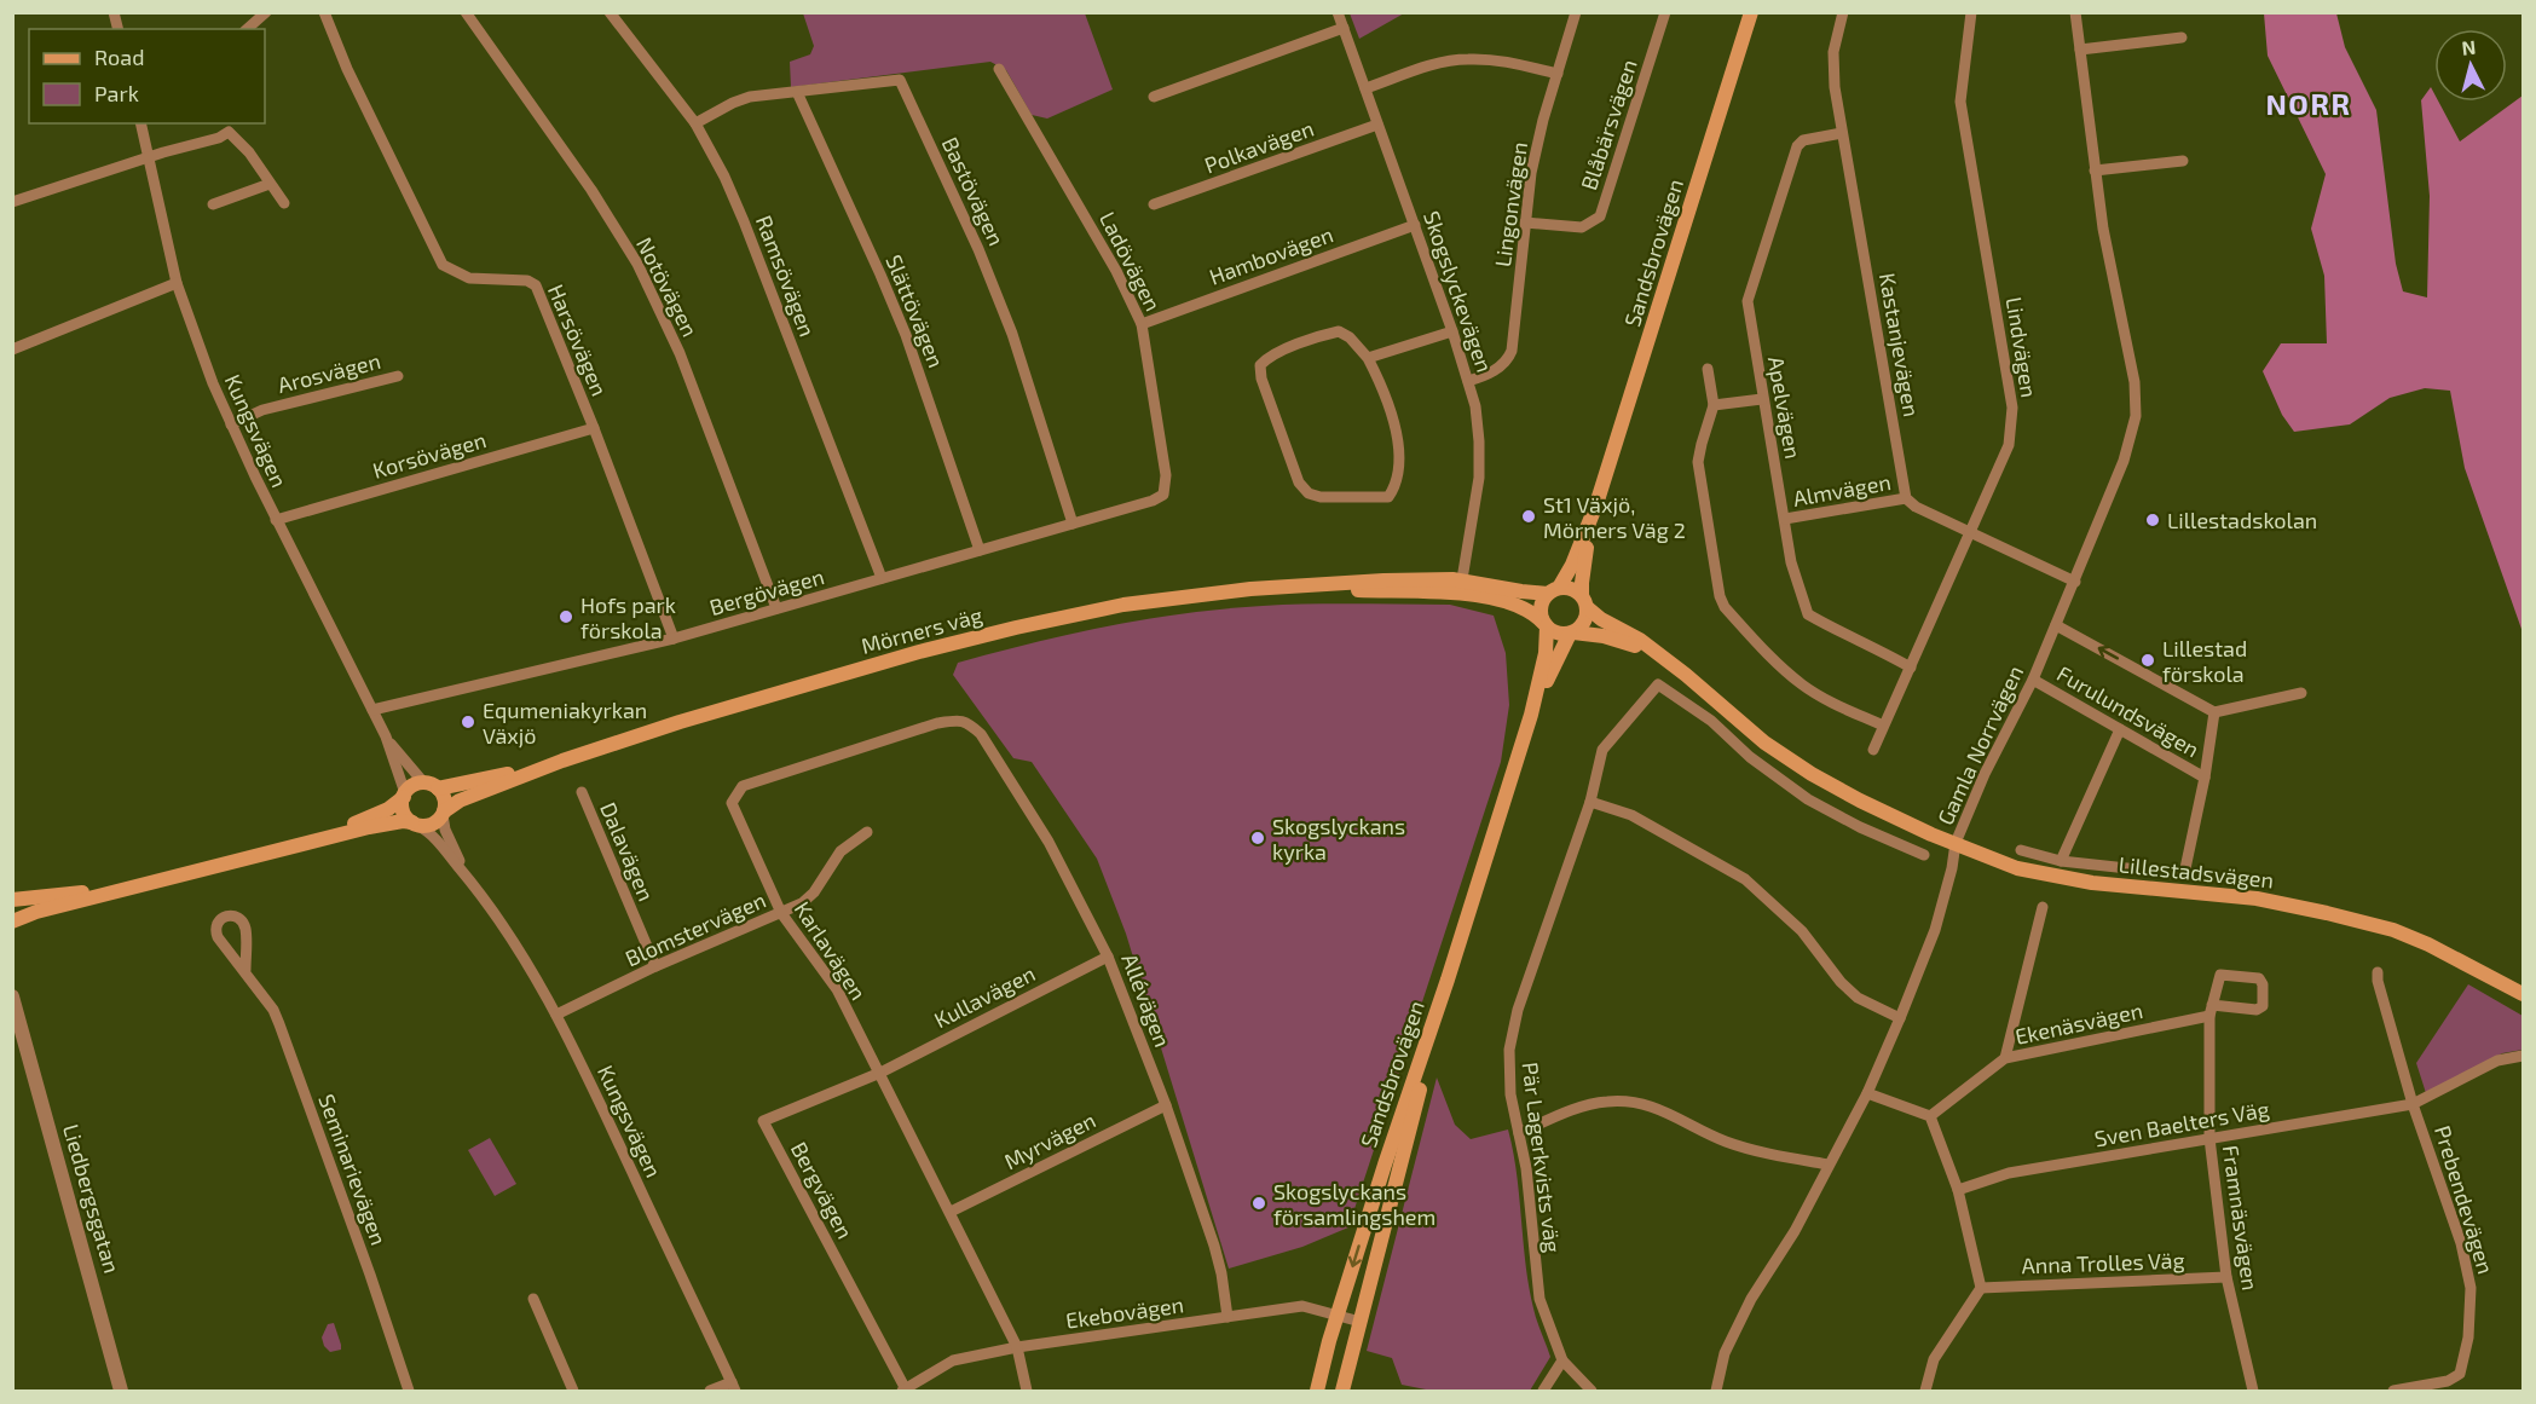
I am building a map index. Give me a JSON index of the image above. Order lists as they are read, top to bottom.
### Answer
{
  "streets": {
    "main road": ["Sandsbrovägen", "Mörners väg", "Lillestadsvägen"],
    "street": [
      "Blåbärsvägen",
      "Polkavägen",
      "Bastövägen",
      "Lingonvägen",
      "Hambovägen",
      "Ladövägen",
      "Ramsövägen",
      "Notövägen",
      "Skogslyckevägen",
      "Slättövägen",
      "Harsövägen",
      "Kastanjevägen",
      "Lindvägen",
      "Arosvägen",
      "Apelvägen",
      "Kungsvägen",
      "Korsövägen",
      "Almvägen",
      "Bergövägen",
      "Furulundsvägen",
      "Gamla Norrvägen",
      "Dalavägen",
      "Blomstervägen",
      "Karlavägen",
      "Kullavägen",
      "Allévägen",
      "Ekenäsvägen",
      "Sven Baelters Väg",
      "Myrvägen",
      "Pär Lagerkvists väg",
      "Seminarievägen",
      "Bergvägen",
      "Liedbergsgatan",
      "Prebendevägen",
      "Framnäsvägen",
      "Anna Trolles Väg",
      "Ekebovägen"
    ]
  },
  "crossings": [
    ["Blåbärsvägen", "Lingonvägen"],
    ["Polkavägen", "Skogslyckevägen"],
    ["Bastövägen", "Ramsövägen"],
    ["Bastövägen", "Slättövägen"],
    ["Bastövägen", "Bergövägen"],
    ["Lingonvägen", "Skogslyckevägen"],
    ["Sandsbrovägen", "Mörners väg"],
    ["Sandsbrovägen", "Lillestadsvägen"],
    ["Sandsbrovägen", "Ekebovägen"],
    ["Hambovägen", "Ladövägen"],
    ["Hambovägen", "Skogslyckevägen"],
    ["Ladövägen", "Bergövägen"],
    ["Ramsövägen", "Bergövägen"],
    ["Notövägen", "Bergövägen"],
    ["Skogslyckevägen", "Mörners väg"],
    ["Slättövägen", "Bergövägen"],
    ["Harsövägen", "Korsövägen"],
    ["Harsövägen", "Bergövägen"],
    ["Kastanjevägen", "Apelvägen"],
    ["Kastanjevägen", "Almvägen"],
    ["Lindvägen", "Apelvägen"],
    ["Arosvägen", "Kungsvägen"],
    ["Apelvägen", "Almvägen"],
    ["Kungsvägen", "Korsövägen"],
    ["Kungsvägen", "Bergövägen"],
    ["Kungsvägen", "Mörners väg"],
    ["Kungsvägen", "Blomstervägen"],
    ["Mörners väg", "Lillestadsvägen"],
    ["Furulundsvägen", "Gamla Norrvägen"],
    ["Furulundsvägen", "Lillestadsvägen"],
    ["Gamla Norrvägen", "Lillestadsvägen"],
    ["Dalavägen", "Blomstervägen"],
    ["Blomstervägen", "Karlavägen"],
    ["Karlavägen", "Kullavägen"],
    ["Karlavägen", "Allévägen"],
    ["Karlavägen", "Myrvägen"],
    ["Karlavägen", "Bergvägen"],
    ["Karlavägen", "Ekebovägen"],
    ["Kullavägen", "Allévägen"],
    ["Kullavägen", "Bergvägen"],
    ["Allévägen", "Myrvägen"],
    ["Allévägen", "Ekebovägen"],
    ["Ekenäsvägen", "Framnäsvägen"],
    ["Sven Baelters Väg", "Prebendevägen"],
    ["Sven Baelters Väg", "Framnäsvägen"],
    ["Bergvägen", "Ekebovägen"],
    ["Framnäsvägen", "Anna Trolles Väg"]
  ],
  "districts": ["NORR"],
  "places": [
    "St1 Växjö, Mörners Väg 2",
    "Lillestadskolan",
    "Hofs park förskola",
    "Lillestad förskola",
    "Equmeniakyrkan Växjö",
    "Skogslyckans kyrka",
    "Skogslyckans församlingshem"
  ],
  "legend": ["Road", "Park"],
  "north": "top"
}
